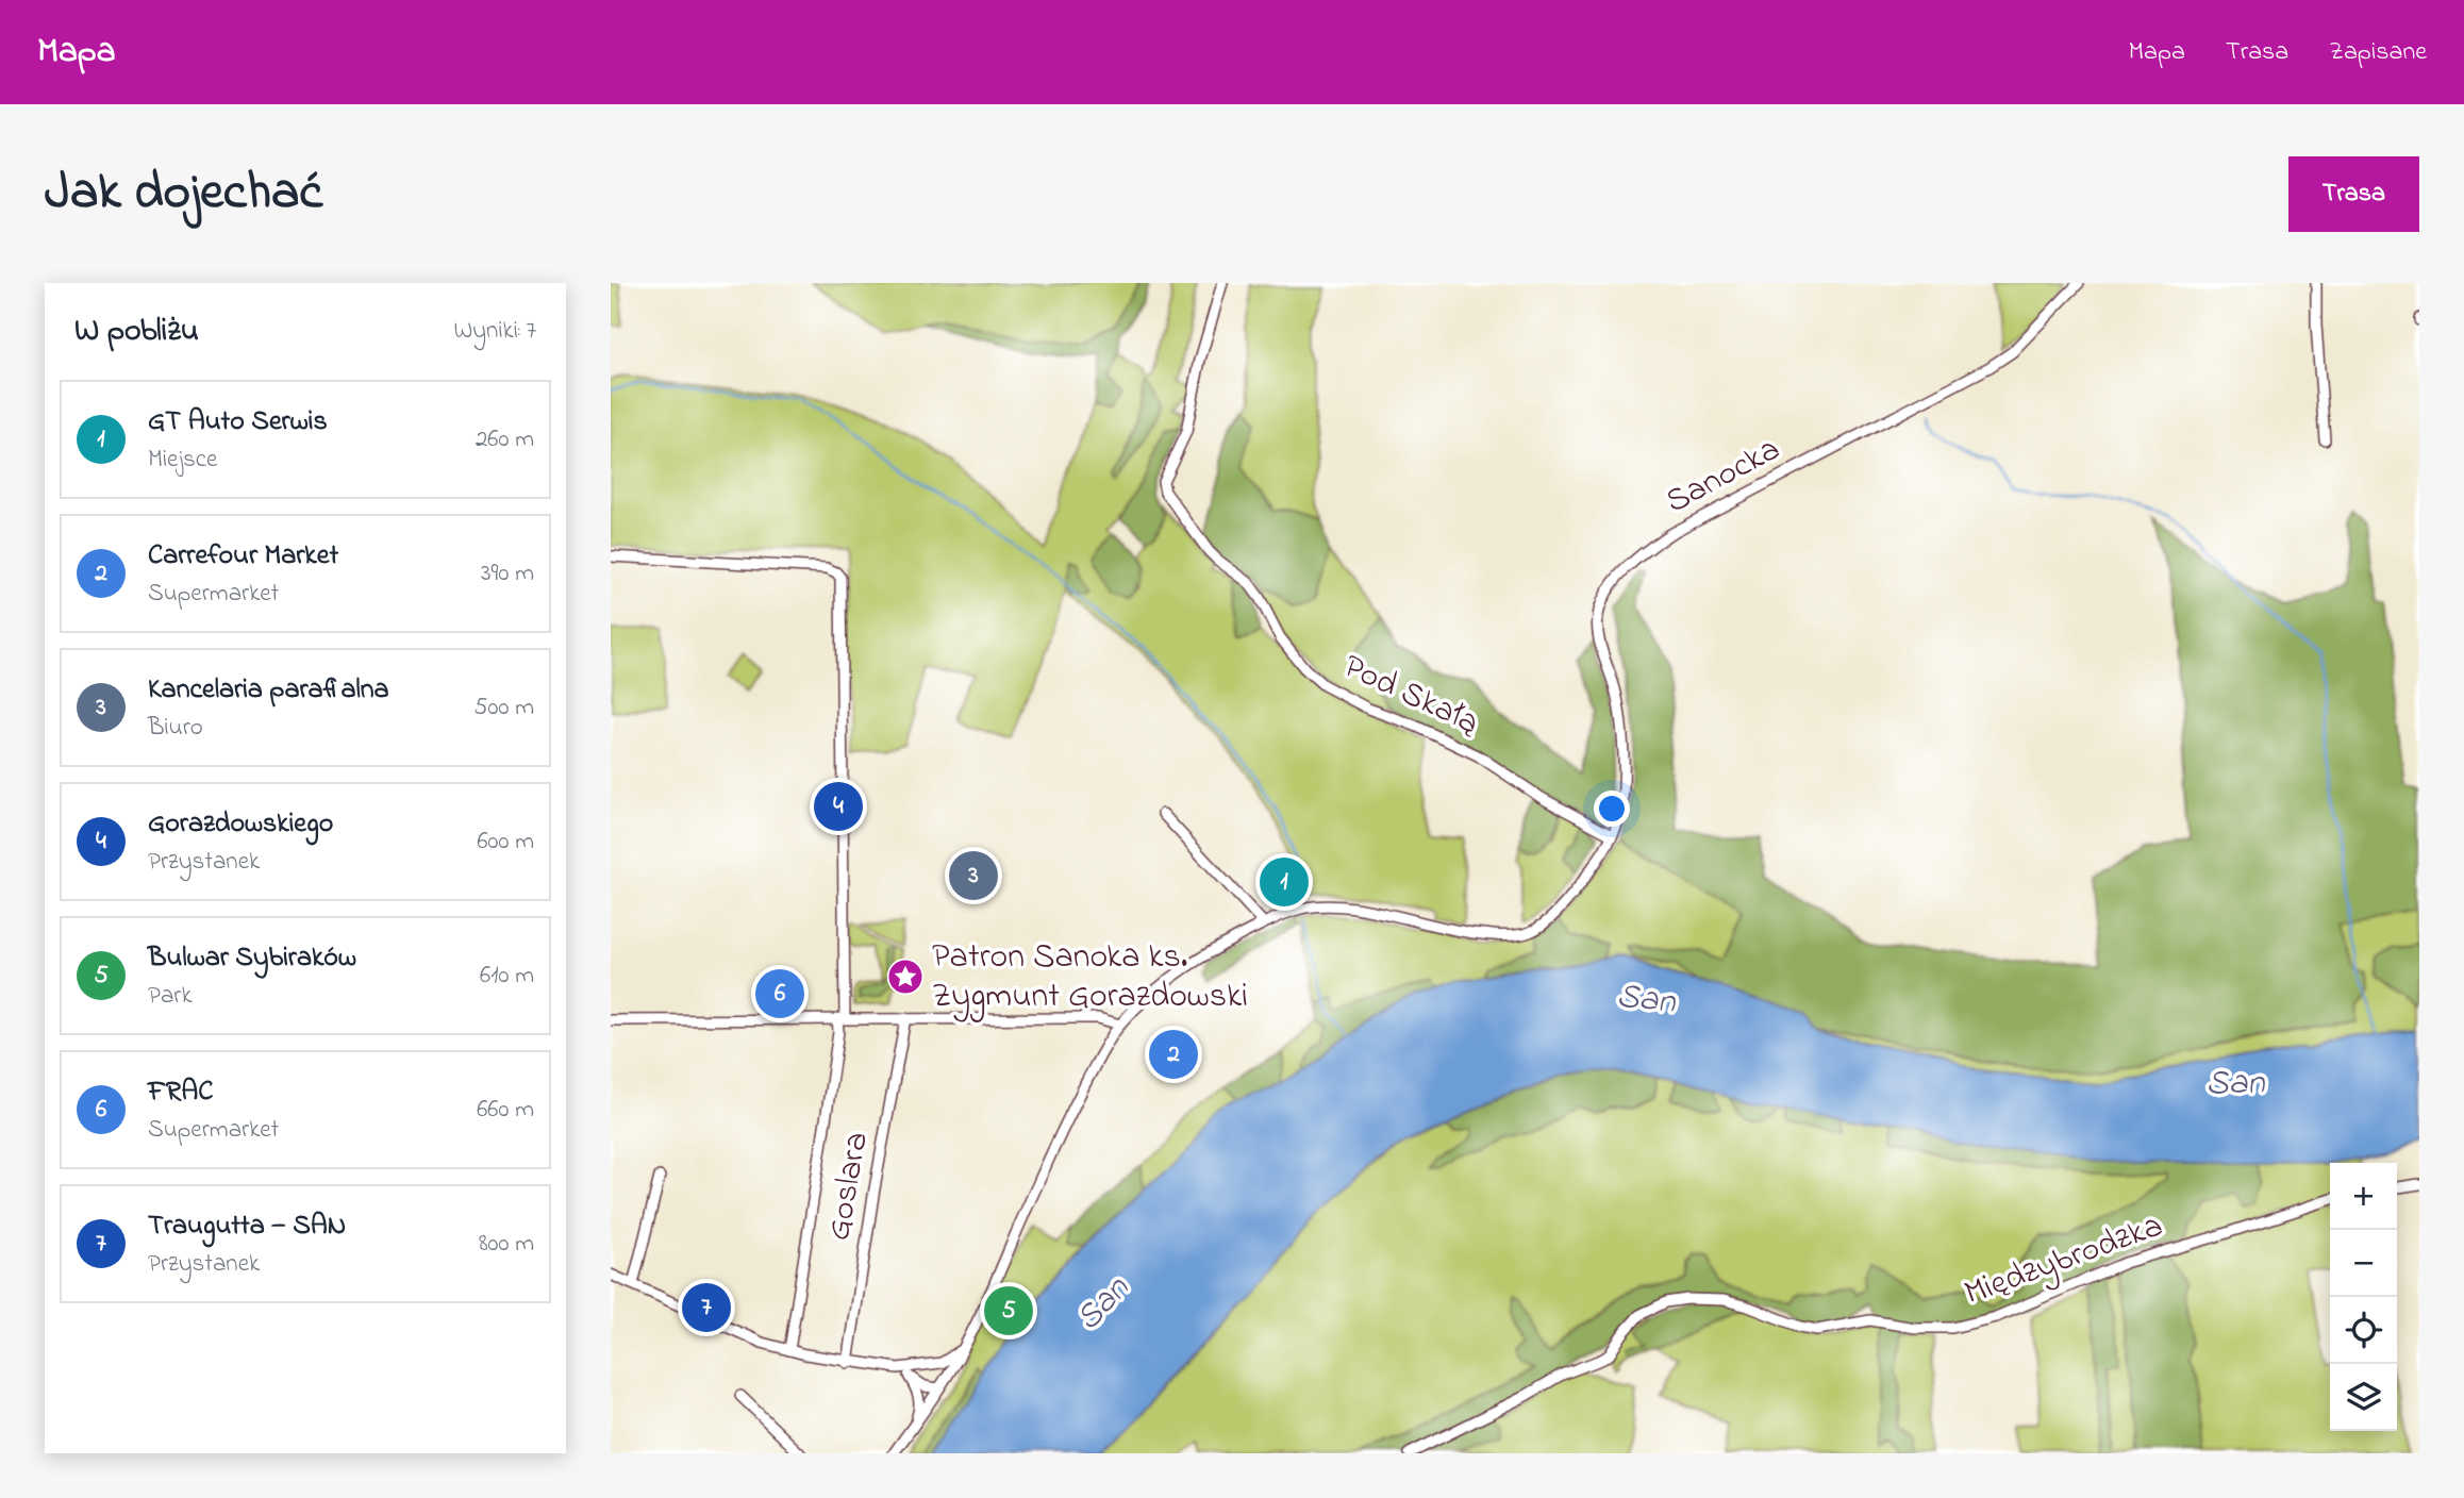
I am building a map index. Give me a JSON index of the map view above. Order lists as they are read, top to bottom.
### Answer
{
  "streets": {
    "street": [
      "Sanocka",
      "Pod Skałą",
      "Goslara",
      "Międzybrodzka"
    ]
  },
  "crossings": [
    ["Sanocka", "Pod Skałą"]
  ],
  "water": ["San"],
  "places": {
    "place": ["Patron Sanoka ks. Zygmunt Gorazdowski"]
  },
  "page": {
    "header": "Mapa",
    "nav": ["Mapa", "Trasa", "Zapisane"],
    "title": "Jak dojechać",
    "buttons": "Trasa",
    "heading": ["W pobliżu", "Wyniki: 7"],
    "list": [
      {
        "mark": "1",
        "name": "GT Auto Serwis",
        "note": "Miejsce",
        "value": "260 m"
      },
      {
        "mark": "2",
        "name": "Carrefour Market",
        "note": "Supermarket",
        "value": "390 m"
      },
      {
        "mark": "3",
        "name": "Kancelaria parafialna",
        "note": "Biuro",
        "value": "500 m"
      },
      {
        "mark": "4",
        "name": "Gorazdowskiego",
        "note": "Przystanek",
        "value": "600 m"
      },
      {
        "mark": "5",
        "name": "Bulwar Sybiraków",
        "note": "Park",
        "value": "610 m"
      },
      {
        "mark": "6",
        "name": "FRAC",
        "note": "Supermarket",
        "value": "660 m"
      },
      {
        "mark": "7",
        "name": "Traugutta — SAN",
        "note": "Przystanek",
        "value": "800 m"
      }
    ],
    "pins": [
      "4",
      "3",
      "1",
      "6",
      "2",
      "7",
      "5"
    ],
    "map_buttons": ["+", "−"]
  }
}
